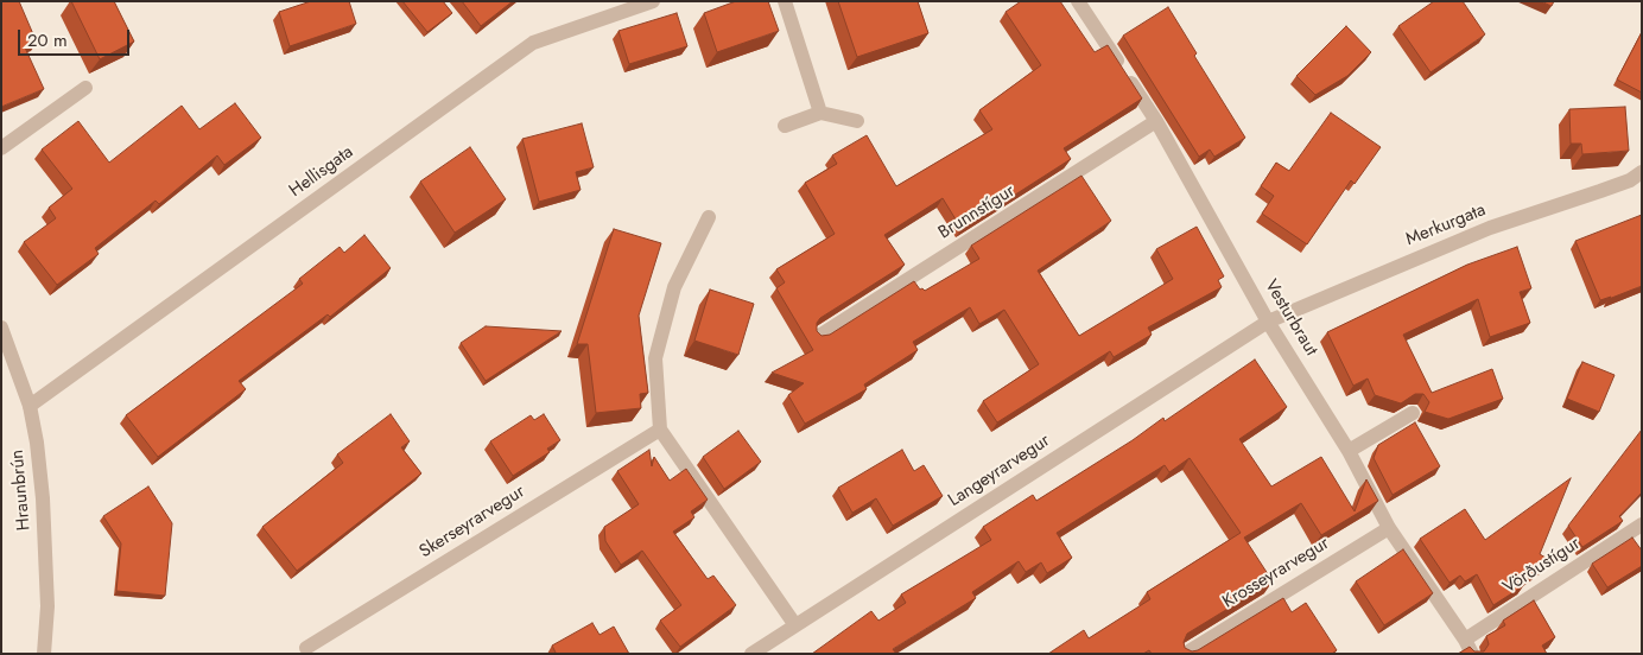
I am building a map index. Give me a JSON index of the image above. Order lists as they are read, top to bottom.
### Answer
{
  "streets": {
    "street": [
      "Hellisgata",
      "Brunnstígur",
      "Merkurgata",
      "Vesturbraut",
      "Langeyrarvegur",
      "Hraunbrún",
      "Skerseyrarvegur",
      "Vörðustígur",
      "Krosseyrarvegur"
    ]
  },
  "crossings": [
    ["Hellisgata", "Hraunbrún"],
    ["Brunnstígur", "Vesturbraut"],
    ["Merkurgata", "Vesturbraut"],
    ["Merkurgata", "Langeyrarvegur"],
    ["Vesturbraut", "Langeyrarvegur"],
    ["Vesturbraut", "Vörðustígur"],
    ["Vesturbraut", "Krosseyrarvegur"]
  ],
  "scale_bar": "20 m"
}
